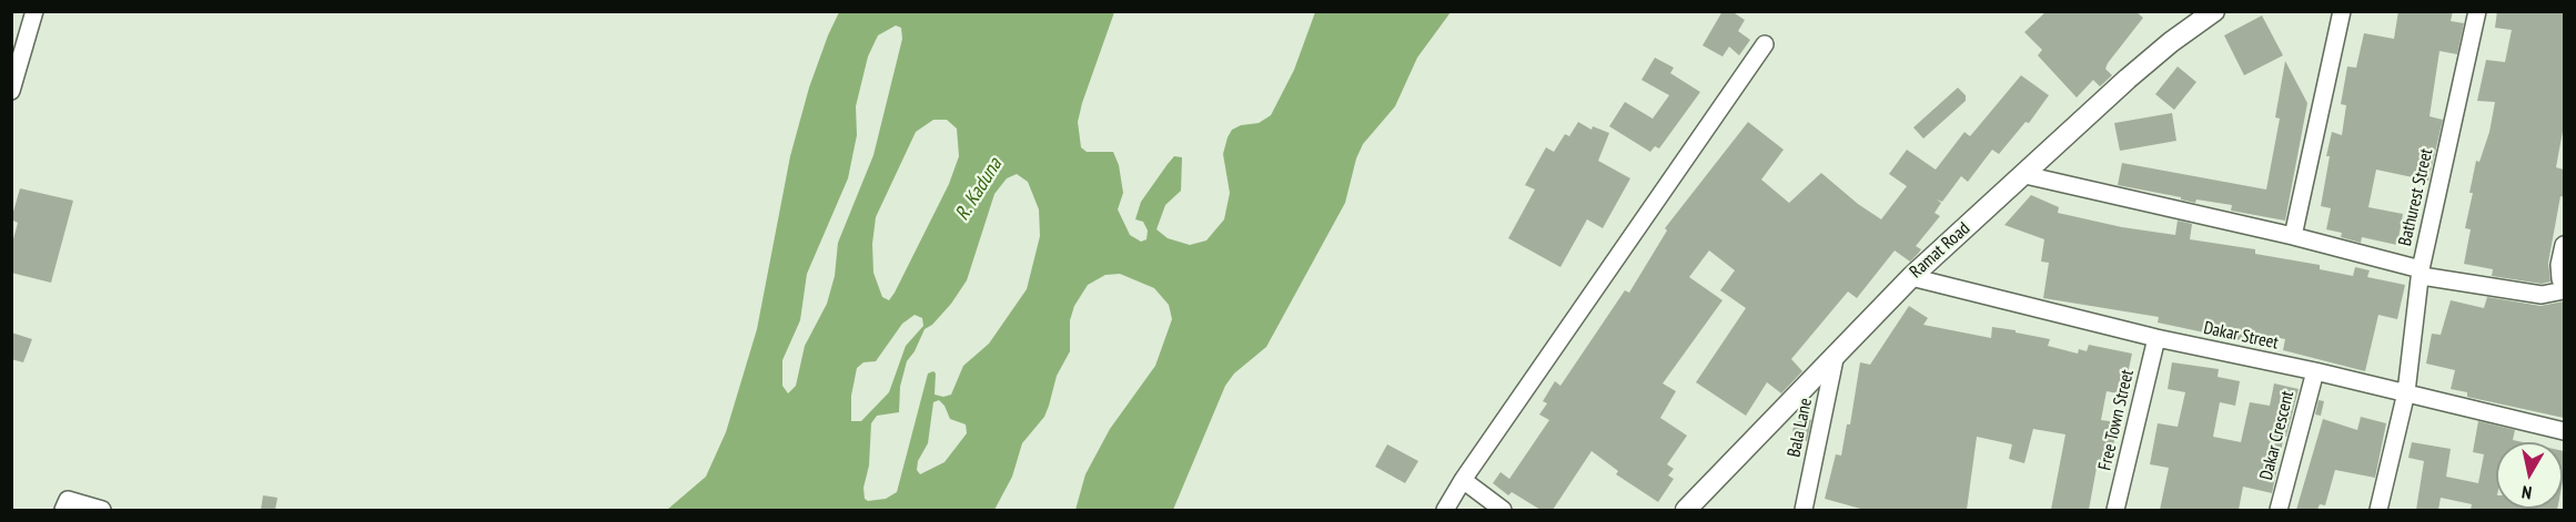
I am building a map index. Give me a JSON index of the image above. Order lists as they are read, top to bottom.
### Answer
{
  "streets": {
    "street": [
      "Bathurest Street",
      "Ramat Road",
      "Dakar Street",
      "Free Town Street",
      "Bala Lane",
      "Dakar Crescent"
    ]
  },
  "crossings": [
    ["Bathurest Street", "Dakar Street"],
    ["Ramat Road", "Dakar Street"],
    ["Ramat Road", "Bala Lane"],
    ["Dakar Street", "Free Town Street"],
    ["Dakar Street", "Dakar Crescent"]
  ],
  "water": ["R. Kaduna"],
  "north": "bottom"
}
